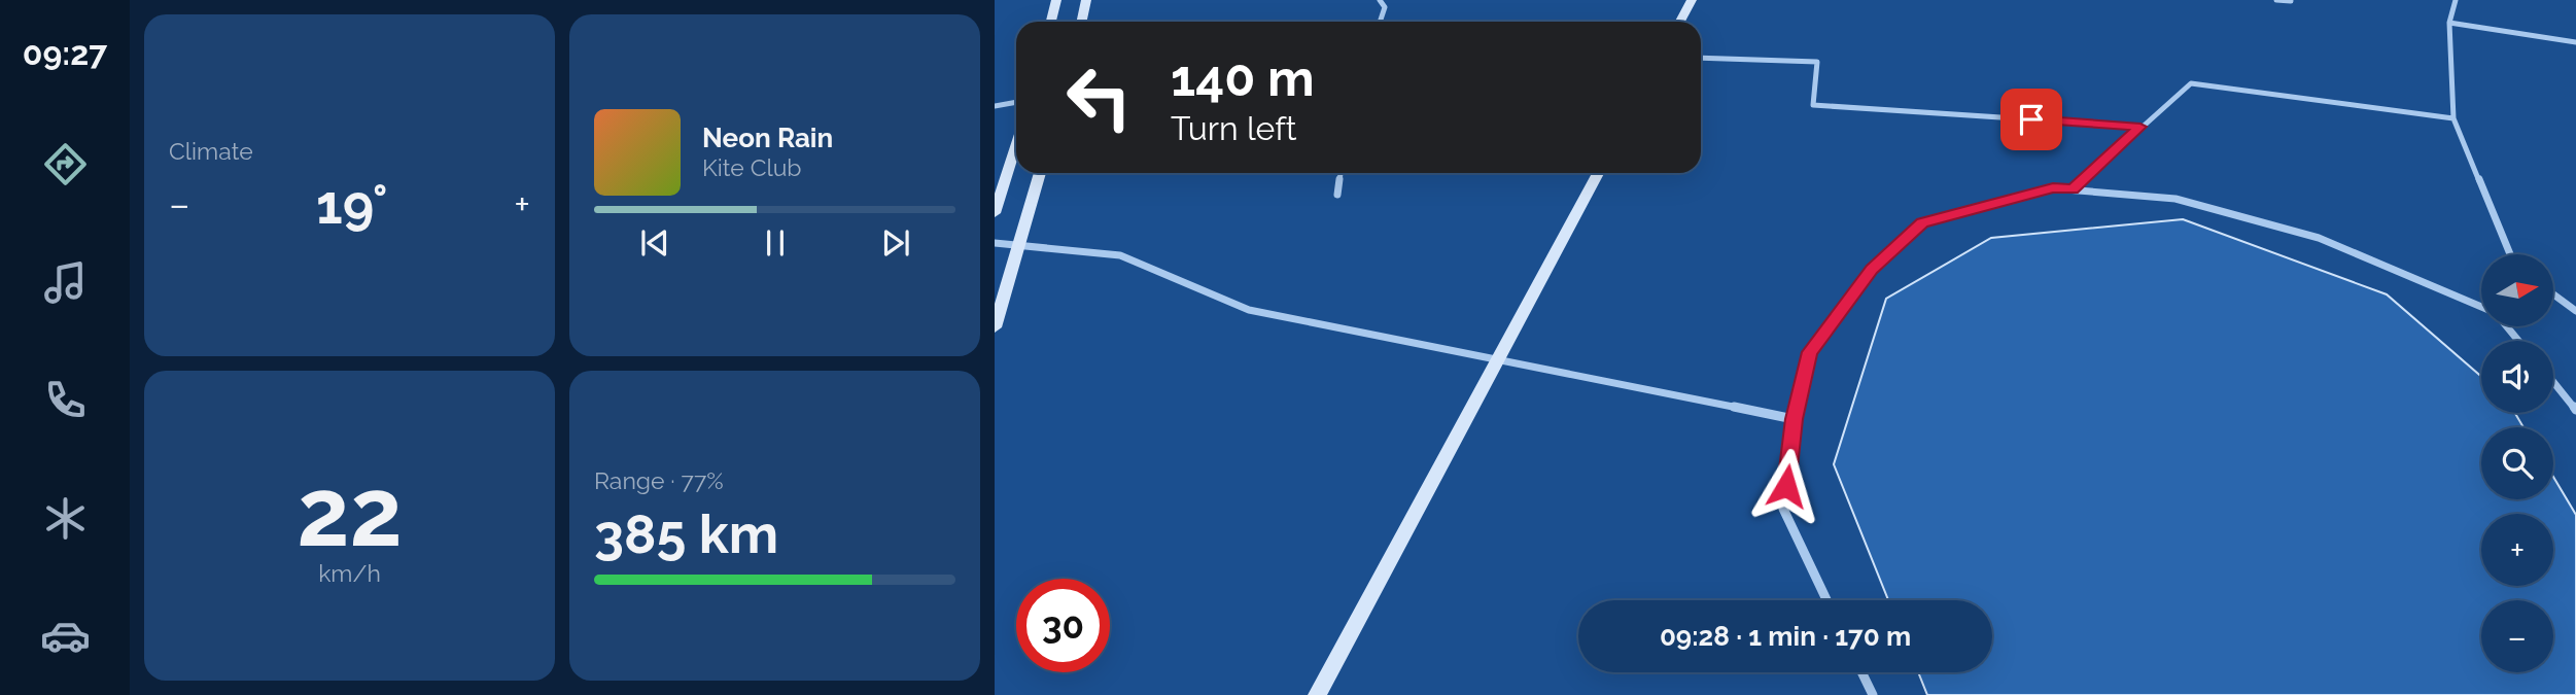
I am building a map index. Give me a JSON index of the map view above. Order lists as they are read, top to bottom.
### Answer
{
  "north": "right",
  "page": {
    "tabs": "09:27",
    "tile": [
      "Climate",
      ["22", "km/h"],
      ["Range · 77%", "385 km"]
    ],
    "turn": ["140 m", "Turn left"],
    "song": ["Neon Rain", "Kite Club"],
    "heat": ["−", "19°", "+"],
    "map_buttons": ["+", "−"],
    "limit": "30",
    "trip": "09:28 · 1 min · 170 m"
  }
}
